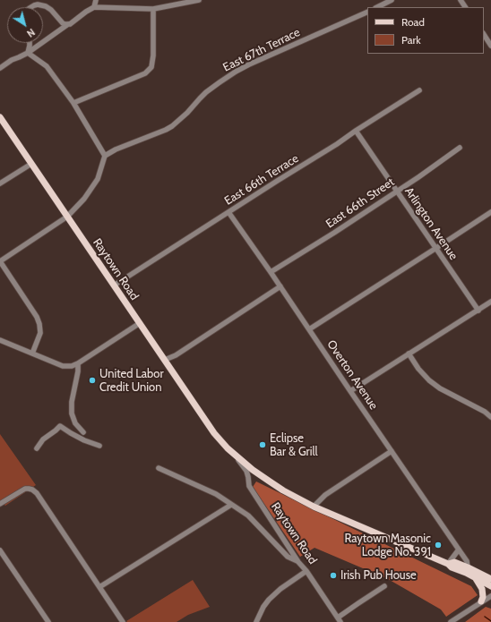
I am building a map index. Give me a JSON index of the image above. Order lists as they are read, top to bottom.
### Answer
{
  "streets": {
    "main road": ["Raytown Road"],
    "street": [
      "East 67th Terrace",
      "East 66th Terrace",
      "East 66th Street",
      "Arlington Avenue",
      "Overton Avenue"
    ]
  },
  "crossings": [
    ["East 66th Terrace", "Arlington Avenue"],
    ["East 66th Terrace", "Raytown Road"],
    ["East 66th Terrace", "Overton Avenue"],
    ["East 66th Street", "Arlington Avenue"],
    ["East 66th Street", "Overton Avenue"]
  ],
  "places": [
    "United Labor Credit Union",
    "Eclipse Bar & Grill",
    "Raytown Masonic Lodge No. 391",
    "Irish Pub House"
  ],
  "legend": ["Road", "Park"],
  "north": "bottom right"
}
